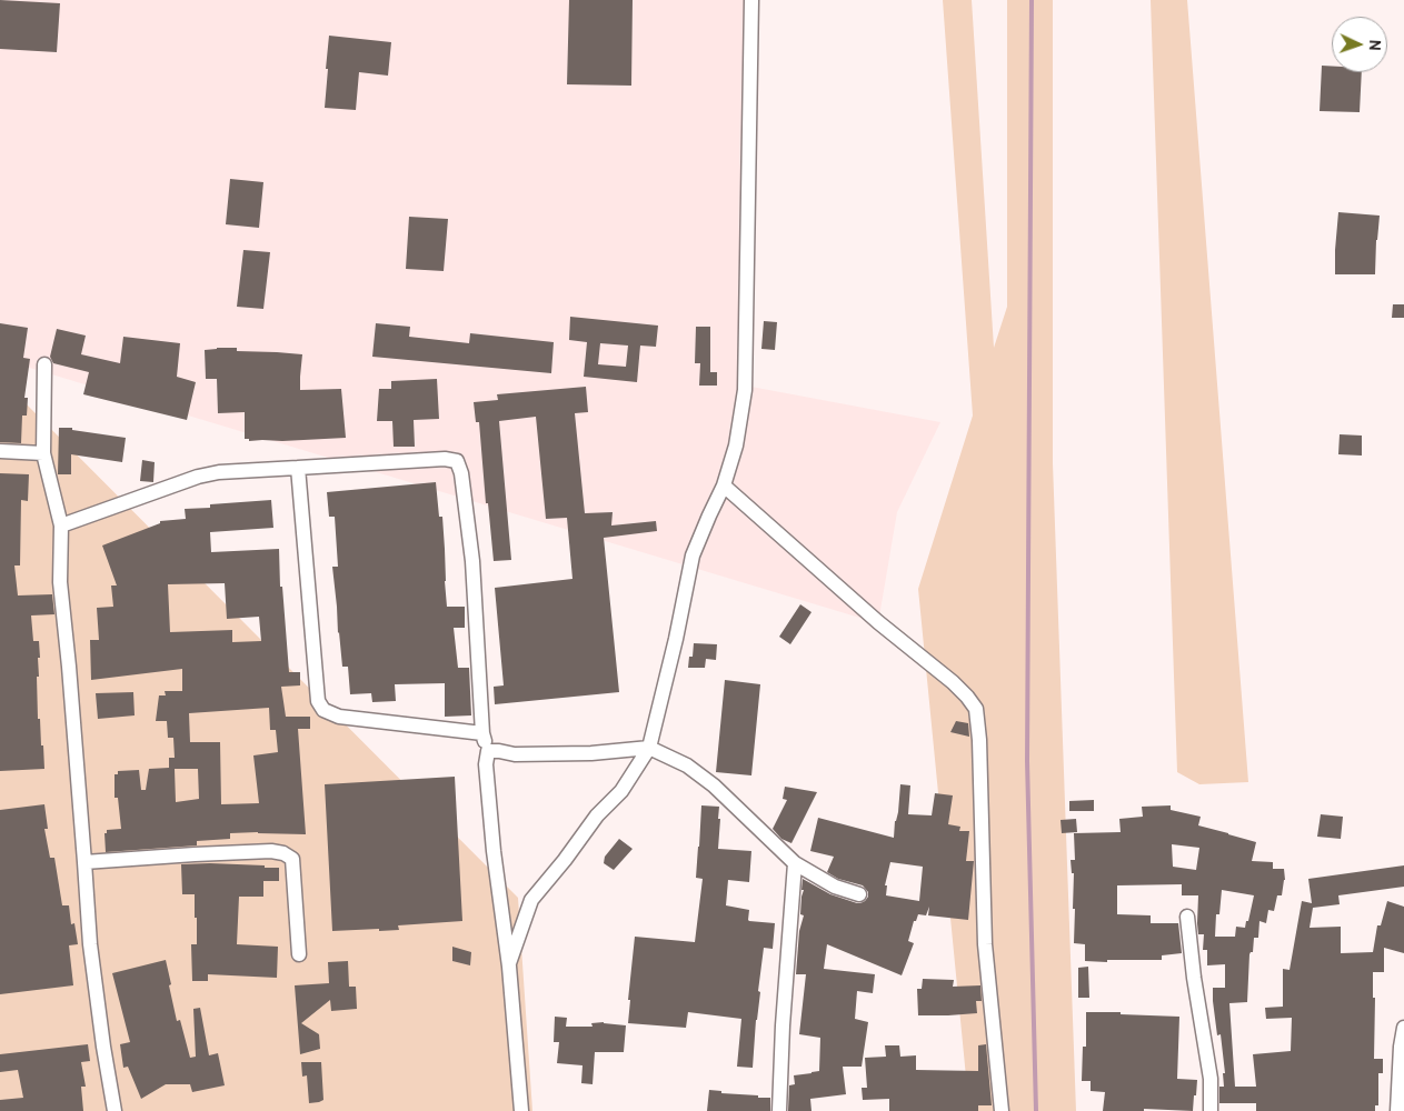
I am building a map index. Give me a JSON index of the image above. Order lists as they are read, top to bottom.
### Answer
{
  "north": "right"
}
